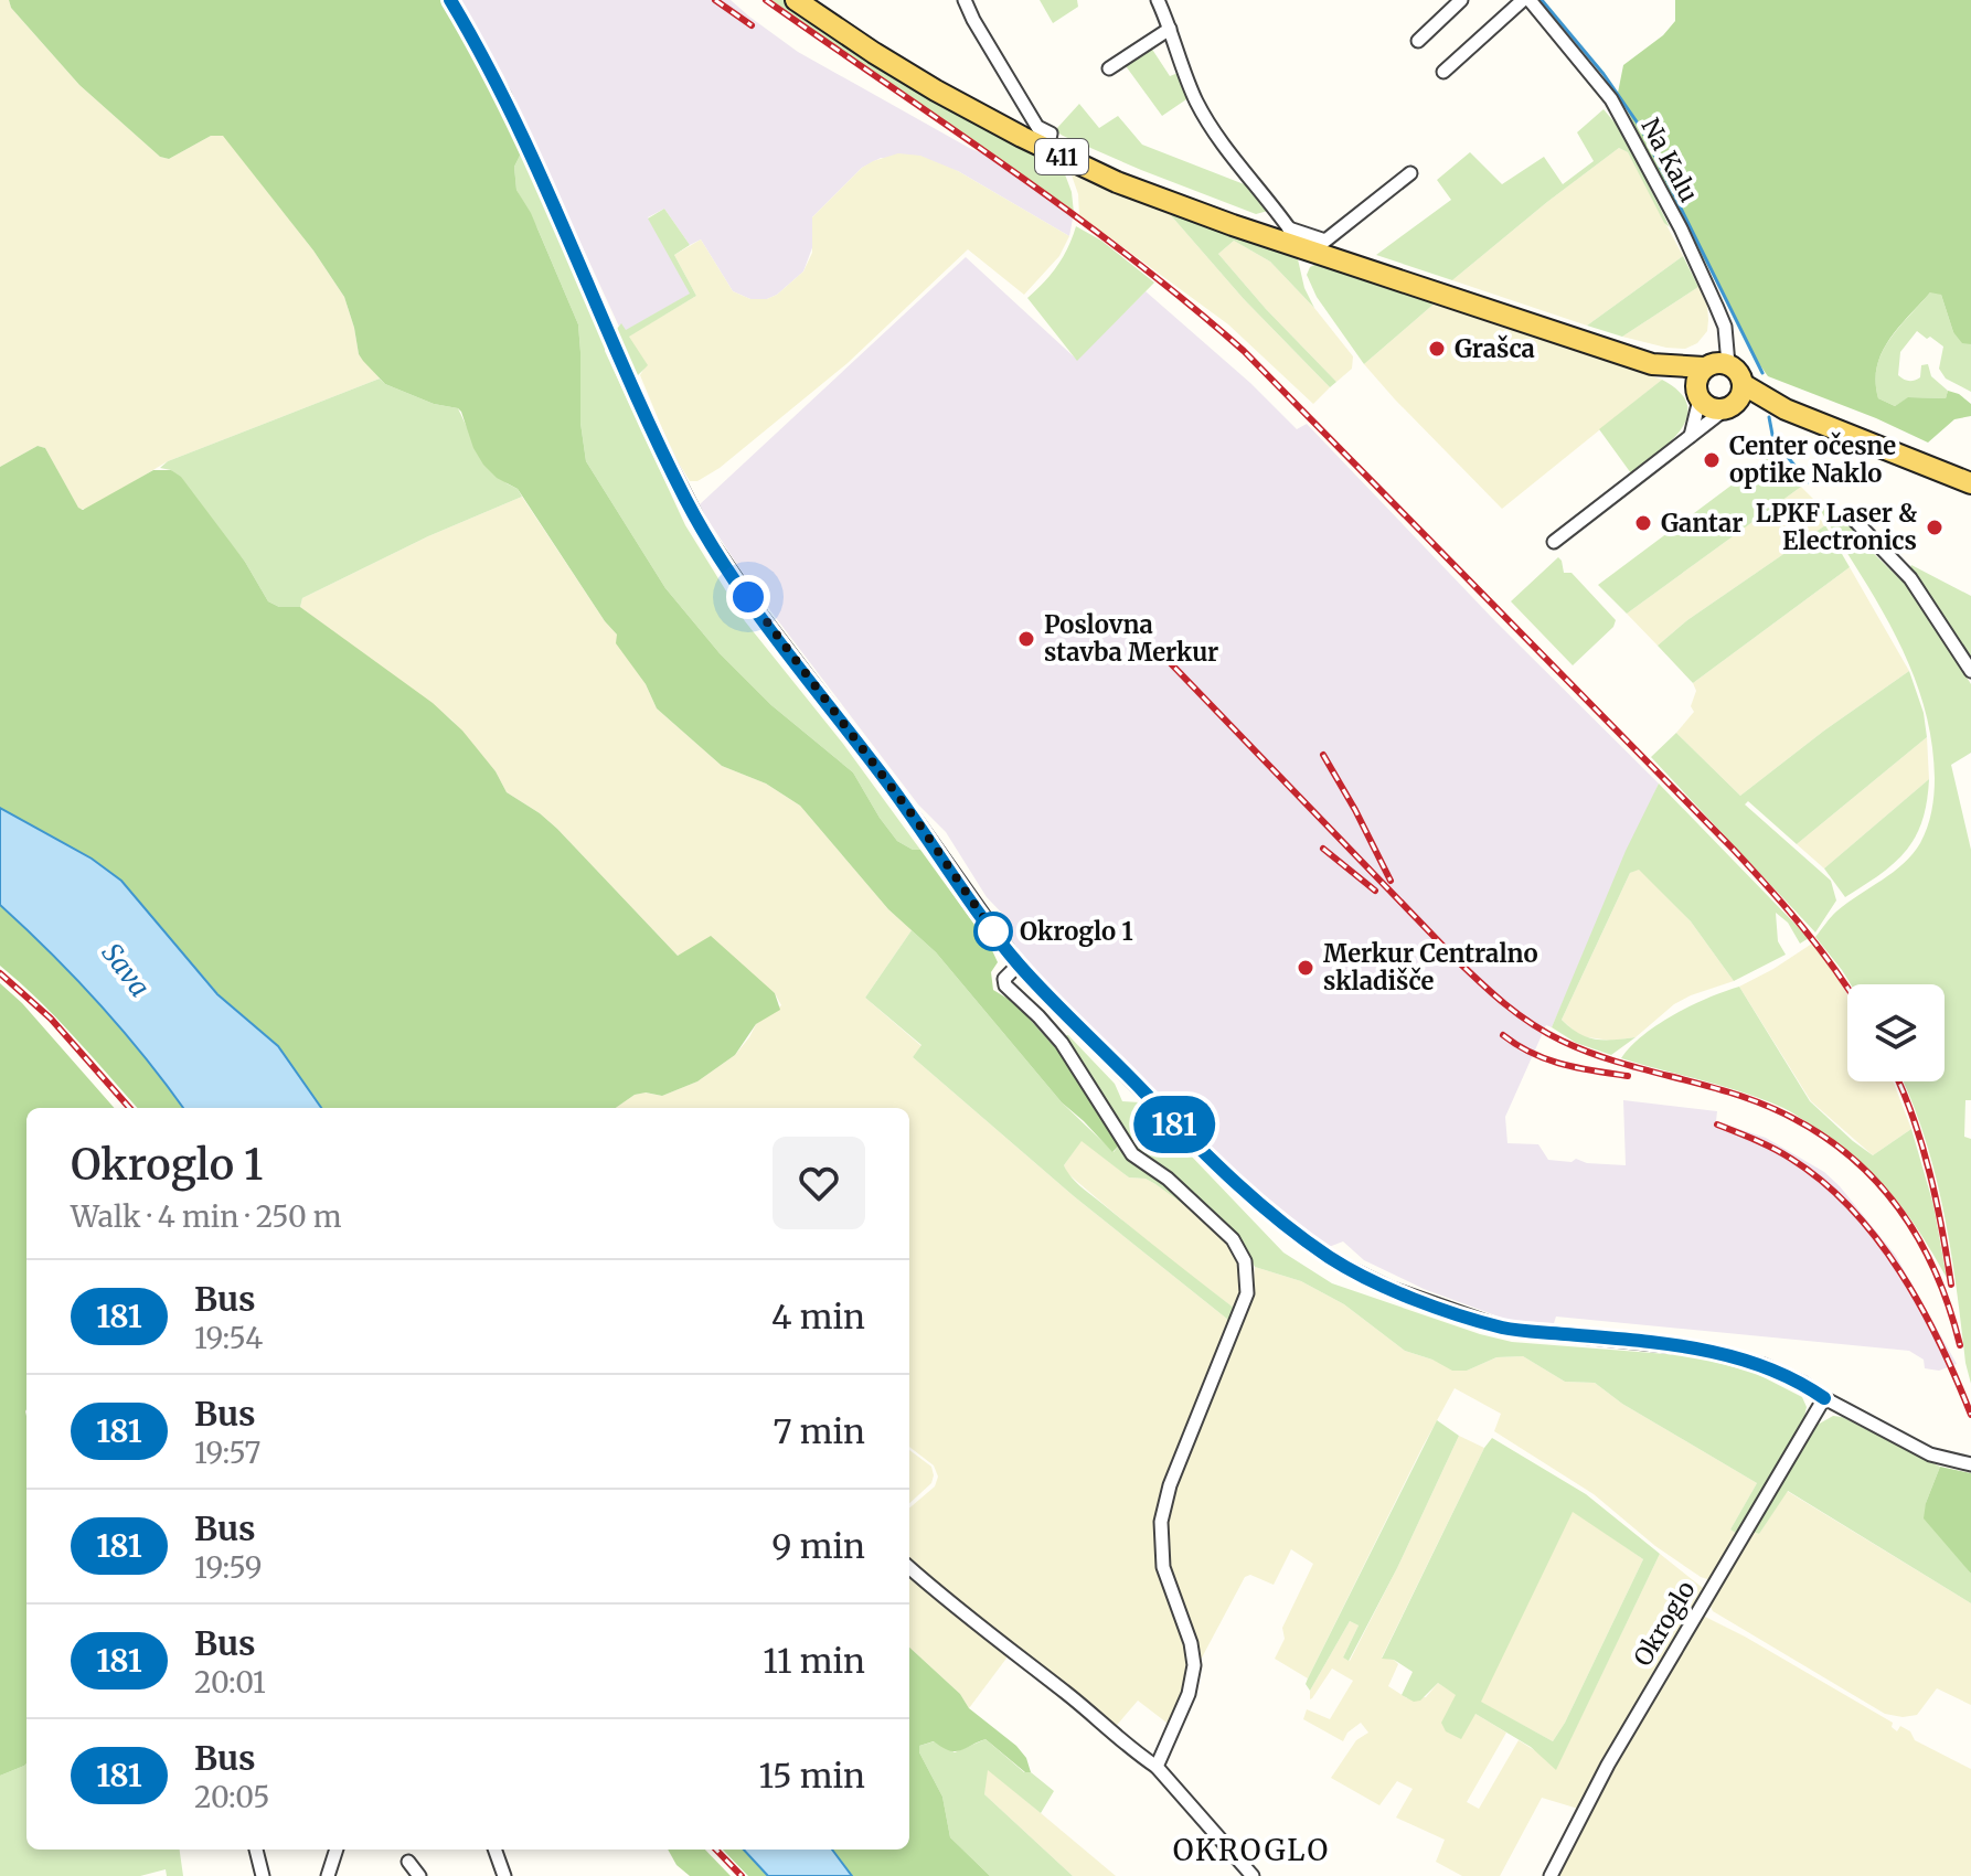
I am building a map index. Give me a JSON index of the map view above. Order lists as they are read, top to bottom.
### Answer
{
  "streets": {
    "main road": ["411"],
    "street": ["Na Kalu", "Okroglo"]
  },
  "crossings": [
    ["411", "Na Kalu"]
  ],
  "districts": ["OKROGLO"],
  "water": ["Sava"],
  "places": [
    "Grašca",
    "Center očesne optike Naklo",
    "Gantar",
    "LPKF Laser & Electronics",
    "Poslovna stavba Merkur",
    "Okroglo 1",
    "Merkur Centralno skladišče"
  ],
  "lines": ["bus line 181"],
  "page": {
    "on_map": "181",
    "heading": ["Okroglo 1", "Walk · 4 min · 250 m"],
    "list": [
      {
        "mark": "181",
        "name": "Bus",
        "note": "19:54",
        "value": "4 min"
      },
      {
        "mark": "181",
        "name": "Bus",
        "note": "19:57",
        "value": "7 min"
      },
      {
        "mark": "181",
        "name": "Bus",
        "note": "19:59",
        "value": "9 min"
      },
      {
        "mark": "181",
        "name": "Bus",
        "note": "20:01",
        "value": "11 min"
      },
      {
        "mark": "181",
        "name": "Bus",
        "note": "20:05",
        "value": "15 min"
      }
    ]
  }
}
